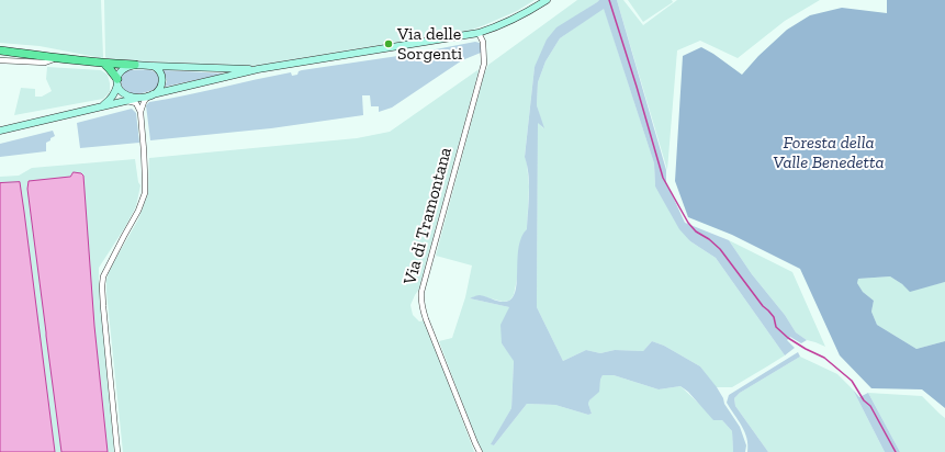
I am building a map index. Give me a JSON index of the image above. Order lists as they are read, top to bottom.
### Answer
{
  "streets": {
    "street": ["Via di Tramontana"]
  },
  "parks": ["Foresta della Valle Benedetta"],
  "places": ["Via delle Sorgenti"]
}
